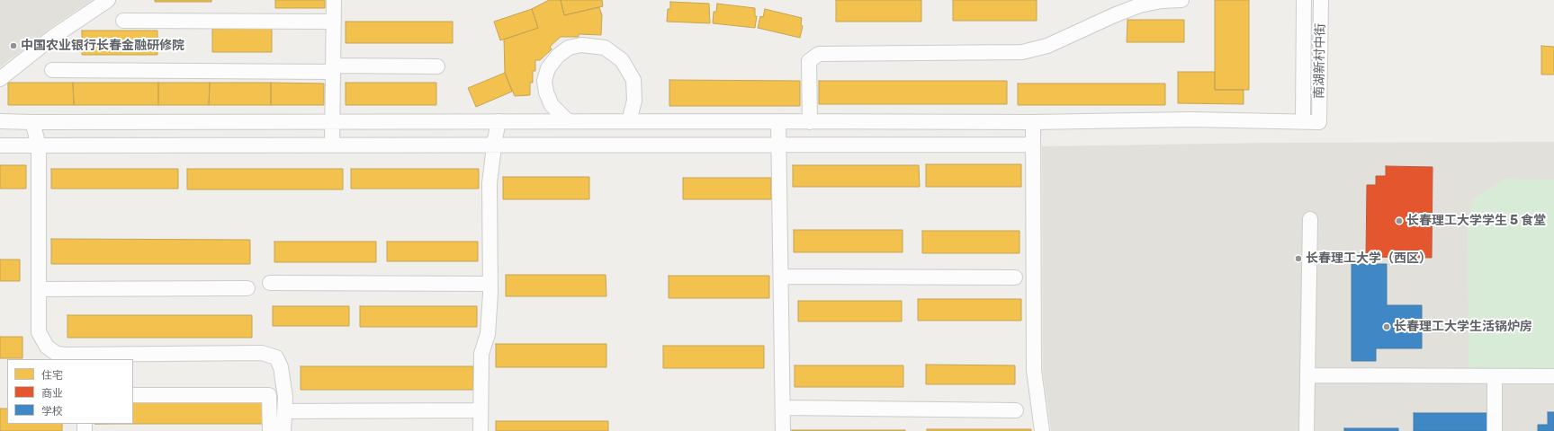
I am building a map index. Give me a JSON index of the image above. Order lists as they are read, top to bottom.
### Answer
{
  "streets": {
    "street": ["南湖新村中街"]
  },
  "places": [
    "中国农业银行长春金融研修院",
    "长春理工大学学生 5 食堂",
    "长春理工大学（西区）",
    "长春理工大学生活锅炉房"
  ],
  "legend": ["住宅", "商业", "学校"]
}
